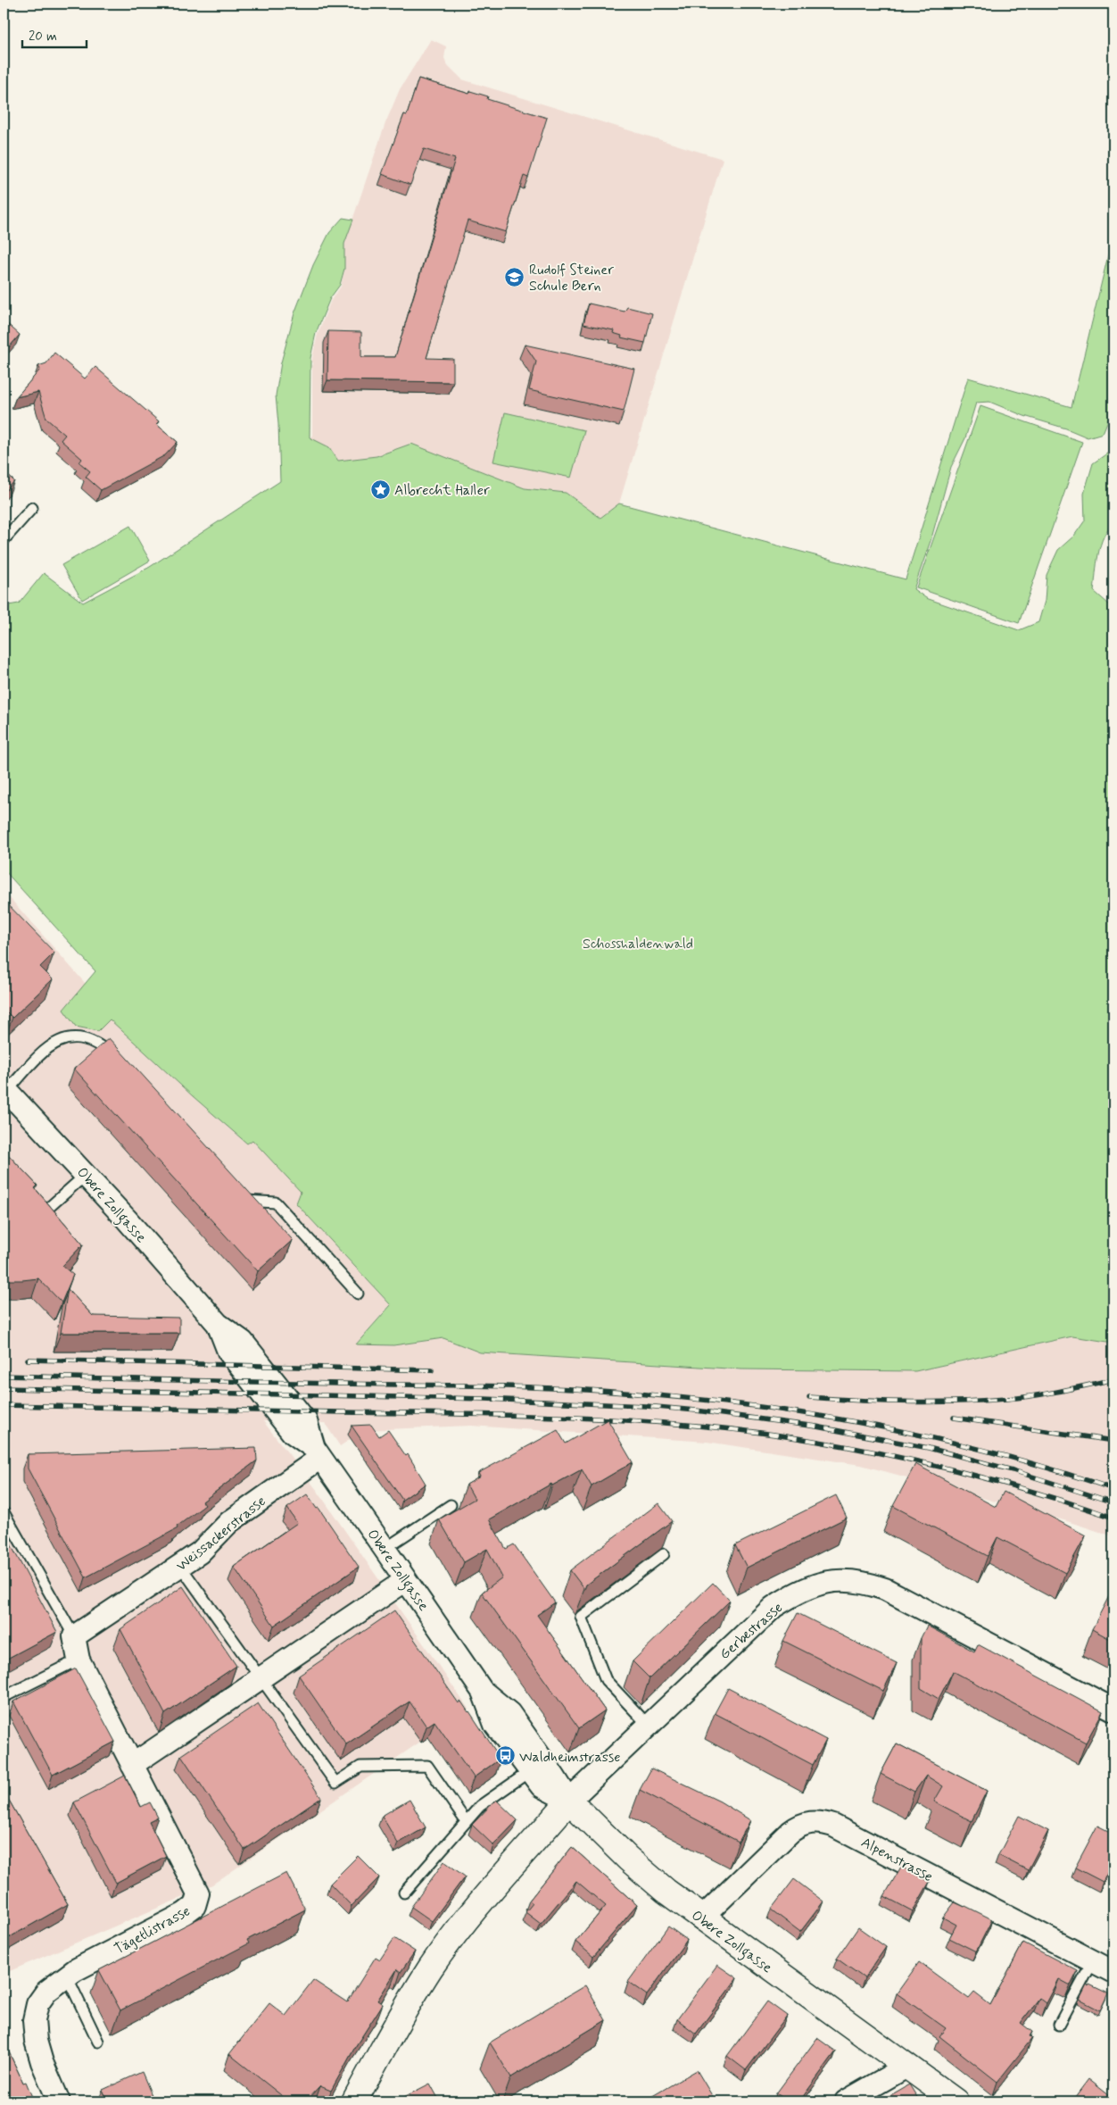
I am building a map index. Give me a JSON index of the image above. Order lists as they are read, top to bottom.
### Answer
{
  "streets": {
    "street": [
      "Obere Zollgasse",
      "Weissackerstrasse",
      "Gerbestrasse",
      "Alpenstrasse",
      "Tägetlistrasse"
    ]
  },
  "crossings": [
    ["Obere Zollgasse", "Weissackerstrasse"],
    ["Obere Zollgasse", "Gerbestrasse"],
    ["Obere Zollgasse", "Alpenstrasse"],
    ["Weissackerstrasse", "Tägetlistrasse"]
  ],
  "parks": ["Schosshaldenwald"],
  "places": {
    "school or university": ["Rudolf Steiner Schule Bern"],
    "place": ["Albrecht Haller"],
    "bus stop": ["Waldheimstrasse"]
  },
  "scale_bar": "20 m"
}
